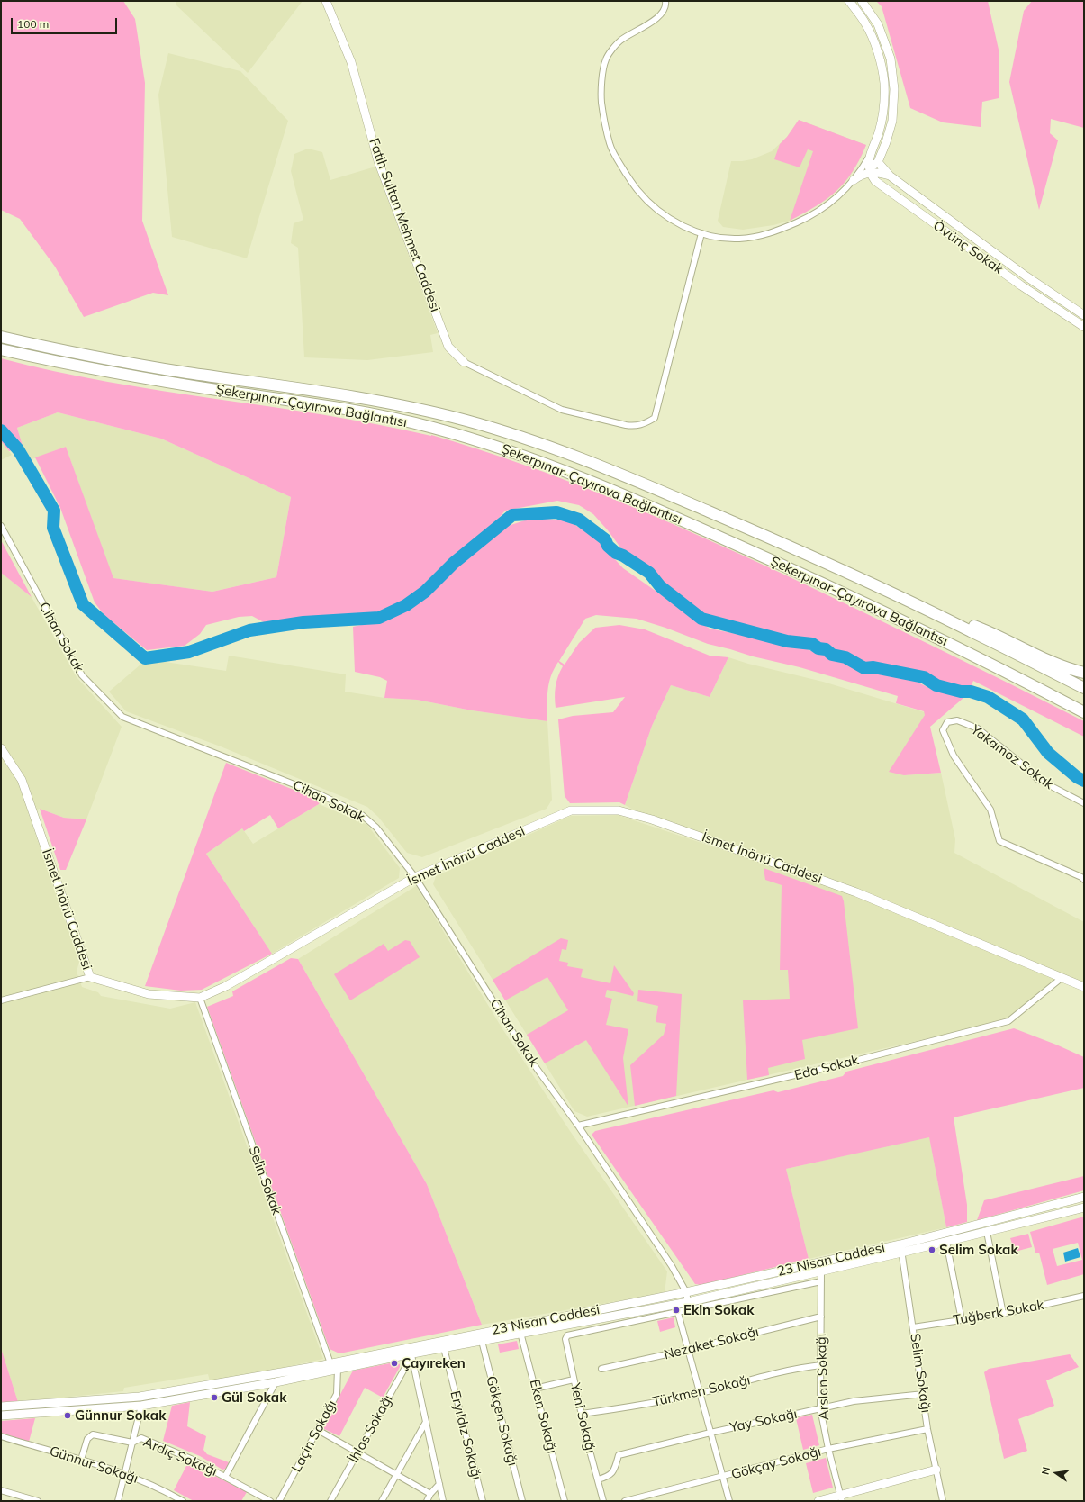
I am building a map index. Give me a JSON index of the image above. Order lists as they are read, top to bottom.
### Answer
{
  "streets": {
    "highway": ["Şekerpınar-Çayırova Bağlantısı"],
    "street": [
      "Fatih Sultan Mehmet Caddesi",
      "Övünç Sokak",
      "Cihan Sokak",
      "Yakamoz Sokak",
      "İsmet İnönü Caddesi",
      "Eda Sokak",
      "Selin Sokak",
      "23 Nisan Caddesi",
      "Tuğberk Sokak",
      "Nezaket Sokağı",
      "Selim Sokağı",
      "Arslan Sokağı",
      "Türkmen Sokağı",
      "Eken Sokağı",
      "Yeni Sokağı",
      "Gökçen Sokağı",
      "Yay Sokağı",
      "İhlas Sokağı",
      "Eryıldız Sokağı",
      "Laçin Sokağı",
      "Ardıç Sokağı",
      "Gökçay Sokağı",
      "Günnur Sokağı"
    ]
  },
  "crossings": [
    ["Cihan Sokak", "İsmet İnönü Caddesi"],
    ["Cihan Sokak", "Eda Sokak"],
    ["Cihan Sokak", "23 Nisan Caddesi"],
    ["İsmet İnönü Caddesi", "Eda Sokak"],
    ["İsmet İnönü Caddesi", "Selin Sokak"],
    ["Selin Sokak", "23 Nisan Caddesi"],
    ["23 Nisan Caddesi", "Selim Sokağı"],
    ["23 Nisan Caddesi", "Arslan Sokağı"],
    ["23 Nisan Caddesi", "Eken Sokağı"],
    ["23 Nisan Caddesi", "Gökçen Sokağı"],
    ["23 Nisan Caddesi", "İhlas Sokağı"],
    ["23 Nisan Caddesi", "Eryıldız Sokağı"],
    ["23 Nisan Caddesi", "Laçin Sokağı"],
    ["Tuğberk Sokak", "Selim Sokağı"],
    ["Nezaket Sokağı", "Arslan Sokağı"],
    ["Selim Sokağı", "Yay Sokağı"],
    ["Selim Sokağı", "Gökçay Sokağı"],
    ["Arslan Sokağı", "Türkmen Sokağı"],
    ["Arslan Sokağı", "Yay Sokağı"],
    ["Arslan Sokağı", "Gökçay Sokağı"],
    ["Türkmen Sokağı", "Yeni Sokağı"],
    ["Yeni Sokağı", "Yay Sokağı"],
    ["Ardıç Sokağı", "Günnur Sokağı"]
  ],
  "places": [
    "Selim Sokak",
    "Ekin Sokak",
    "Çayıreken",
    "Gül Sokak",
    "Günnur Sokak"
  ],
  "scale_bar": "100 m",
  "north": "left"
}
